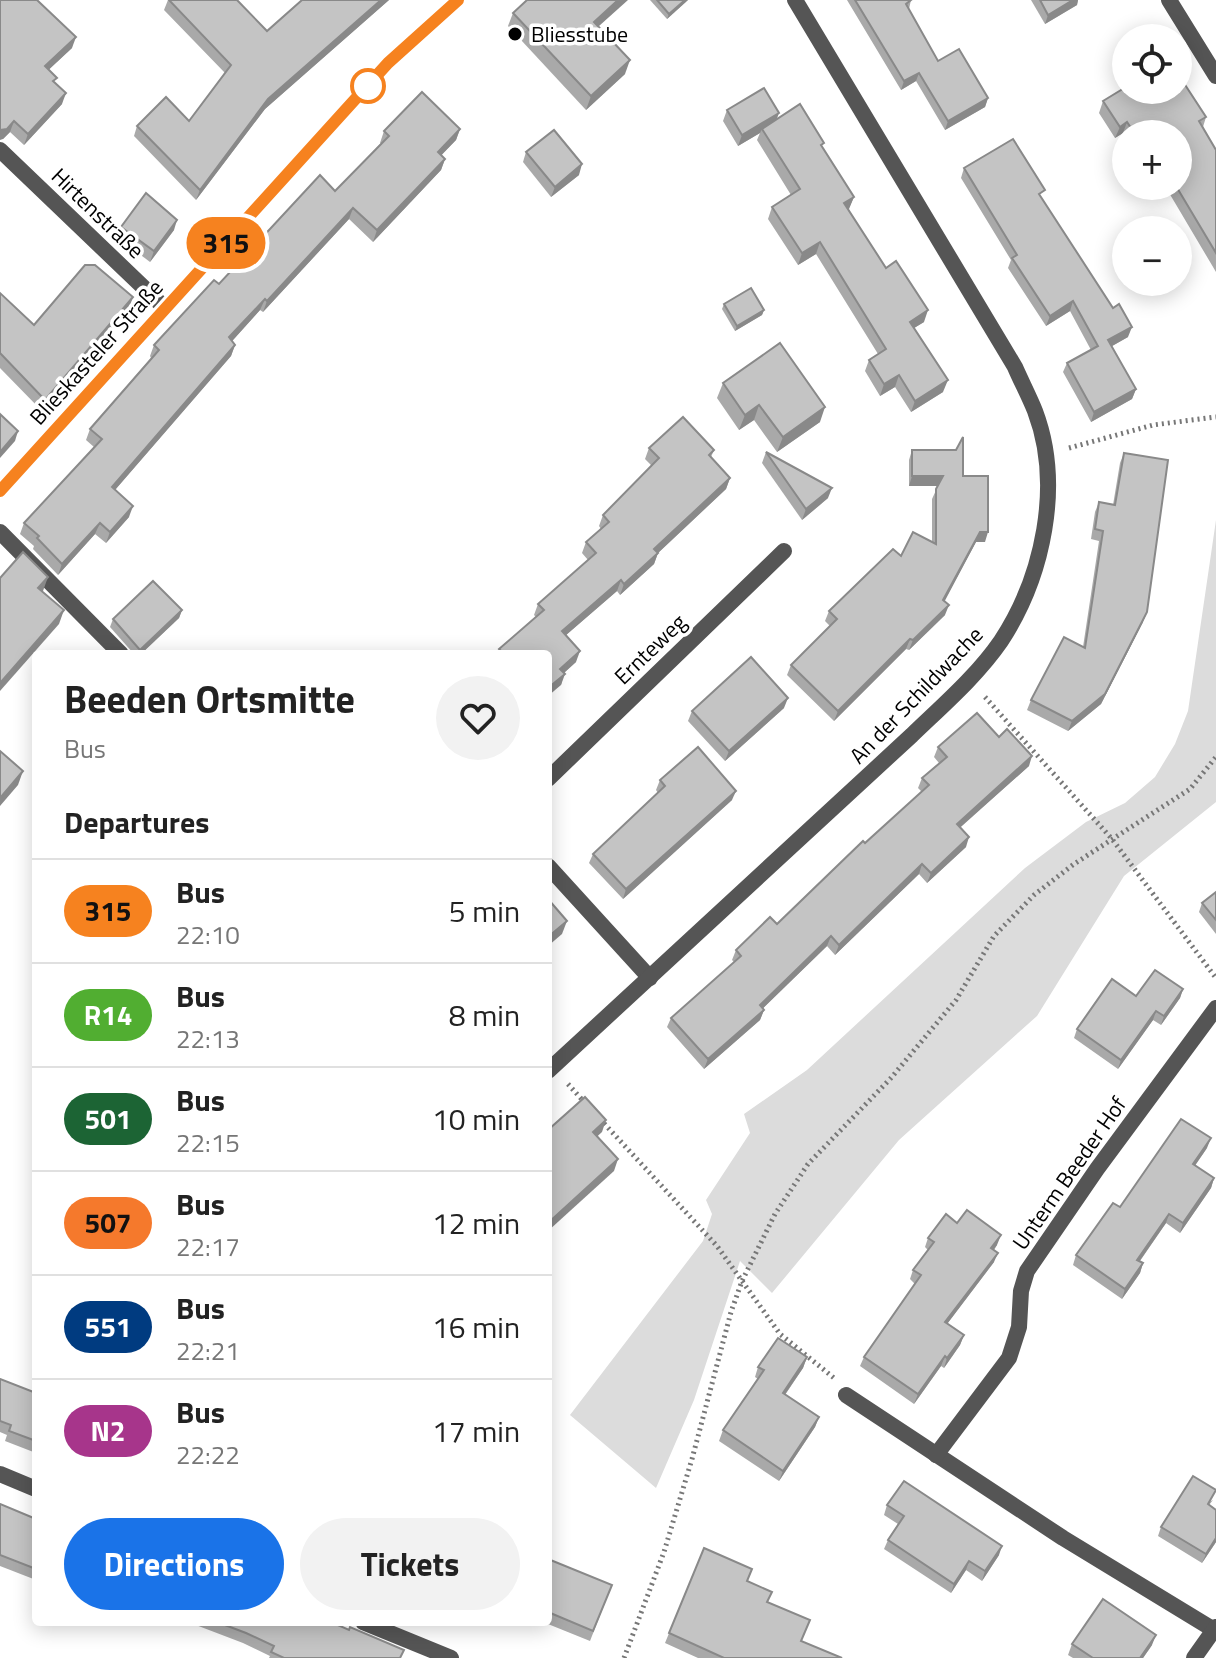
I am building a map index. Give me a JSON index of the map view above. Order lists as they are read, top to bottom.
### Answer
{
  "streets": {
    "street": [
      "Hirtenstraße",
      "Blieskasteler Straße",
      "Ernteweg",
      "An der Schildwache",
      "Unterm Beeder Hof"
    ]
  },
  "crossings": [
    ["Hirtenstraße", "Blieskasteler Straße"]
  ],
  "places": ["Bliesstube"],
  "lines": ["bus line 315"],
  "page": {
    "on_map": "315",
    "map_buttons": ["+", "−"],
    "heading": [
      ["Beeden Ortsmitte", "Bus"],
      "Departures"
    ],
    "list": [
      {
        "mark": "315",
        "name": "Bus",
        "note": "22:10",
        "value": "5 min"
      },
      {
        "mark": "R14",
        "name": "Bus",
        "note": "22:13",
        "value": "8 min"
      },
      {
        "mark": "501",
        "name": "Bus",
        "note": "22:15",
        "value": "10 min"
      },
      {
        "mark": "507",
        "name": "Bus",
        "note": "22:17",
        "value": "12 min"
      },
      {
        "mark": "551",
        "name": "Bus",
        "note": "22:21",
        "value": "16 min"
      },
      {
        "mark": "N2",
        "name": "Bus",
        "note": "22:22",
        "value": "17 min"
      }
    ],
    "buttons": ["Directions", "Tickets"]
  }
}
